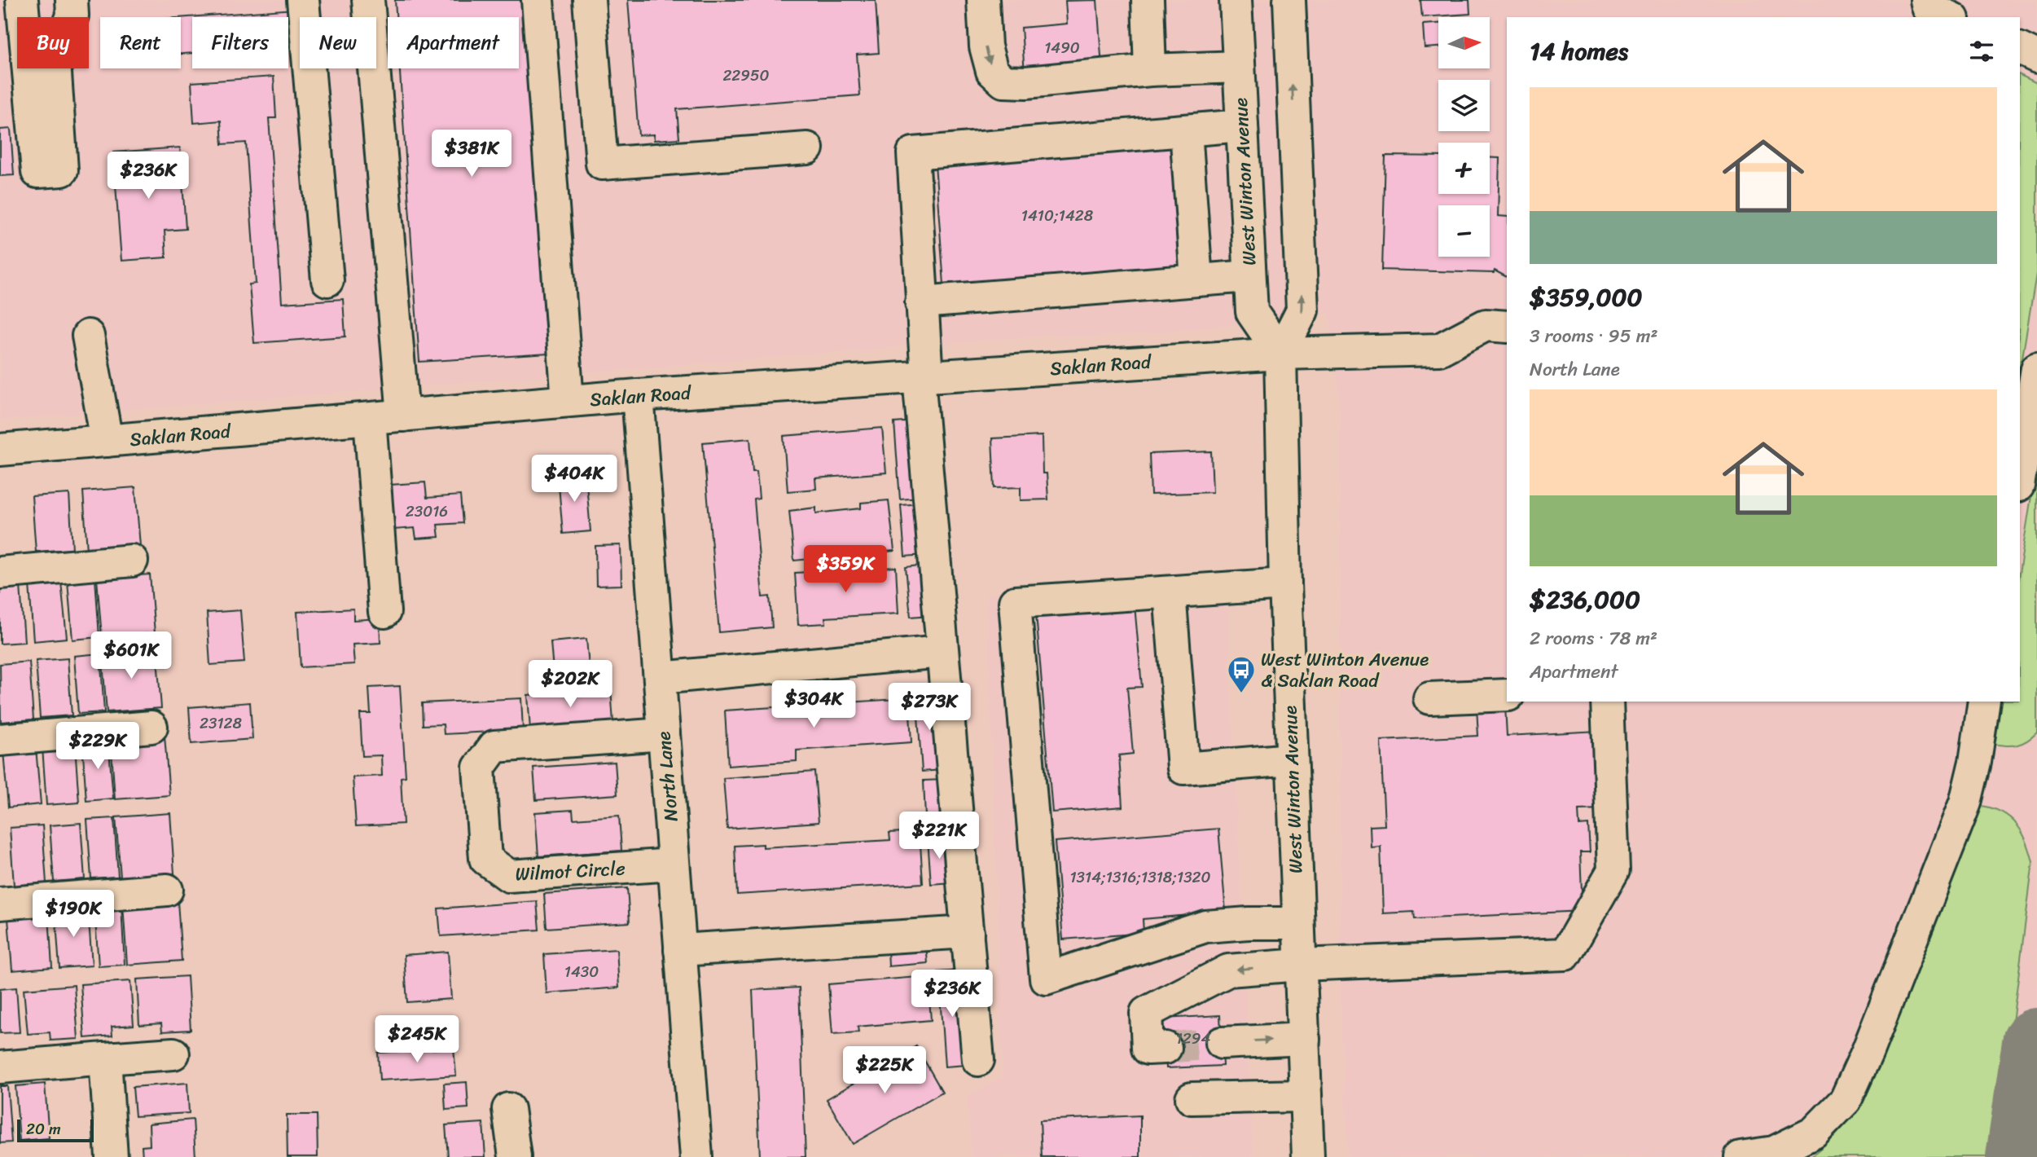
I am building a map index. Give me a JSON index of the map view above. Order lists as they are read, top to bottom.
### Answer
{
  "streets": {
    "street": [
      "West Winton Avenue",
      "Saklan Road",
      "North Lane",
      "Wilmot Circle"
    ]
  },
  "crossings": [
    ["West Winton Avenue", "Saklan Road"],
    ["Saklan Road", "North Lane"],
    ["North Lane", "Wilmot Circle"]
  ],
  "places": {
    "bus stop": ["West Winton Avenue & Saklan Road"]
  },
  "house_numbers": [
    "1490",
    "22950",
    "1410;1428",
    "23016",
    "23128",
    "1314;1316;1318;1320",
    "1430",
    "1294"
  ],
  "scale_bar": "20 m",
  "north": "right",
  "page": {
    "map_buttons": ["+", "−"],
    "chip": [
      "Buy",
      "Rent",
      "Filters",
      "New",
      "Apartment"
    ],
    "heading": "14 homes",
    "list": [
      {
        "name": "$359,000",
        "note": "3 rooms · 95 m² · North Lane"
      },
      {
        "name": "$236,000",
        "note": "2 rooms · 78 m² · Apartment"
      }
    ],
    "price": [
      "$381K",
      "$236K",
      "$404K",
      "$359K",
      "$601K",
      "$202K",
      "$304K",
      "$273K",
      "$229K",
      "$221K",
      "$190K",
      "$236K",
      "$245K",
      "$225K"
    ],
    "scale": "20 m"
  }
}
